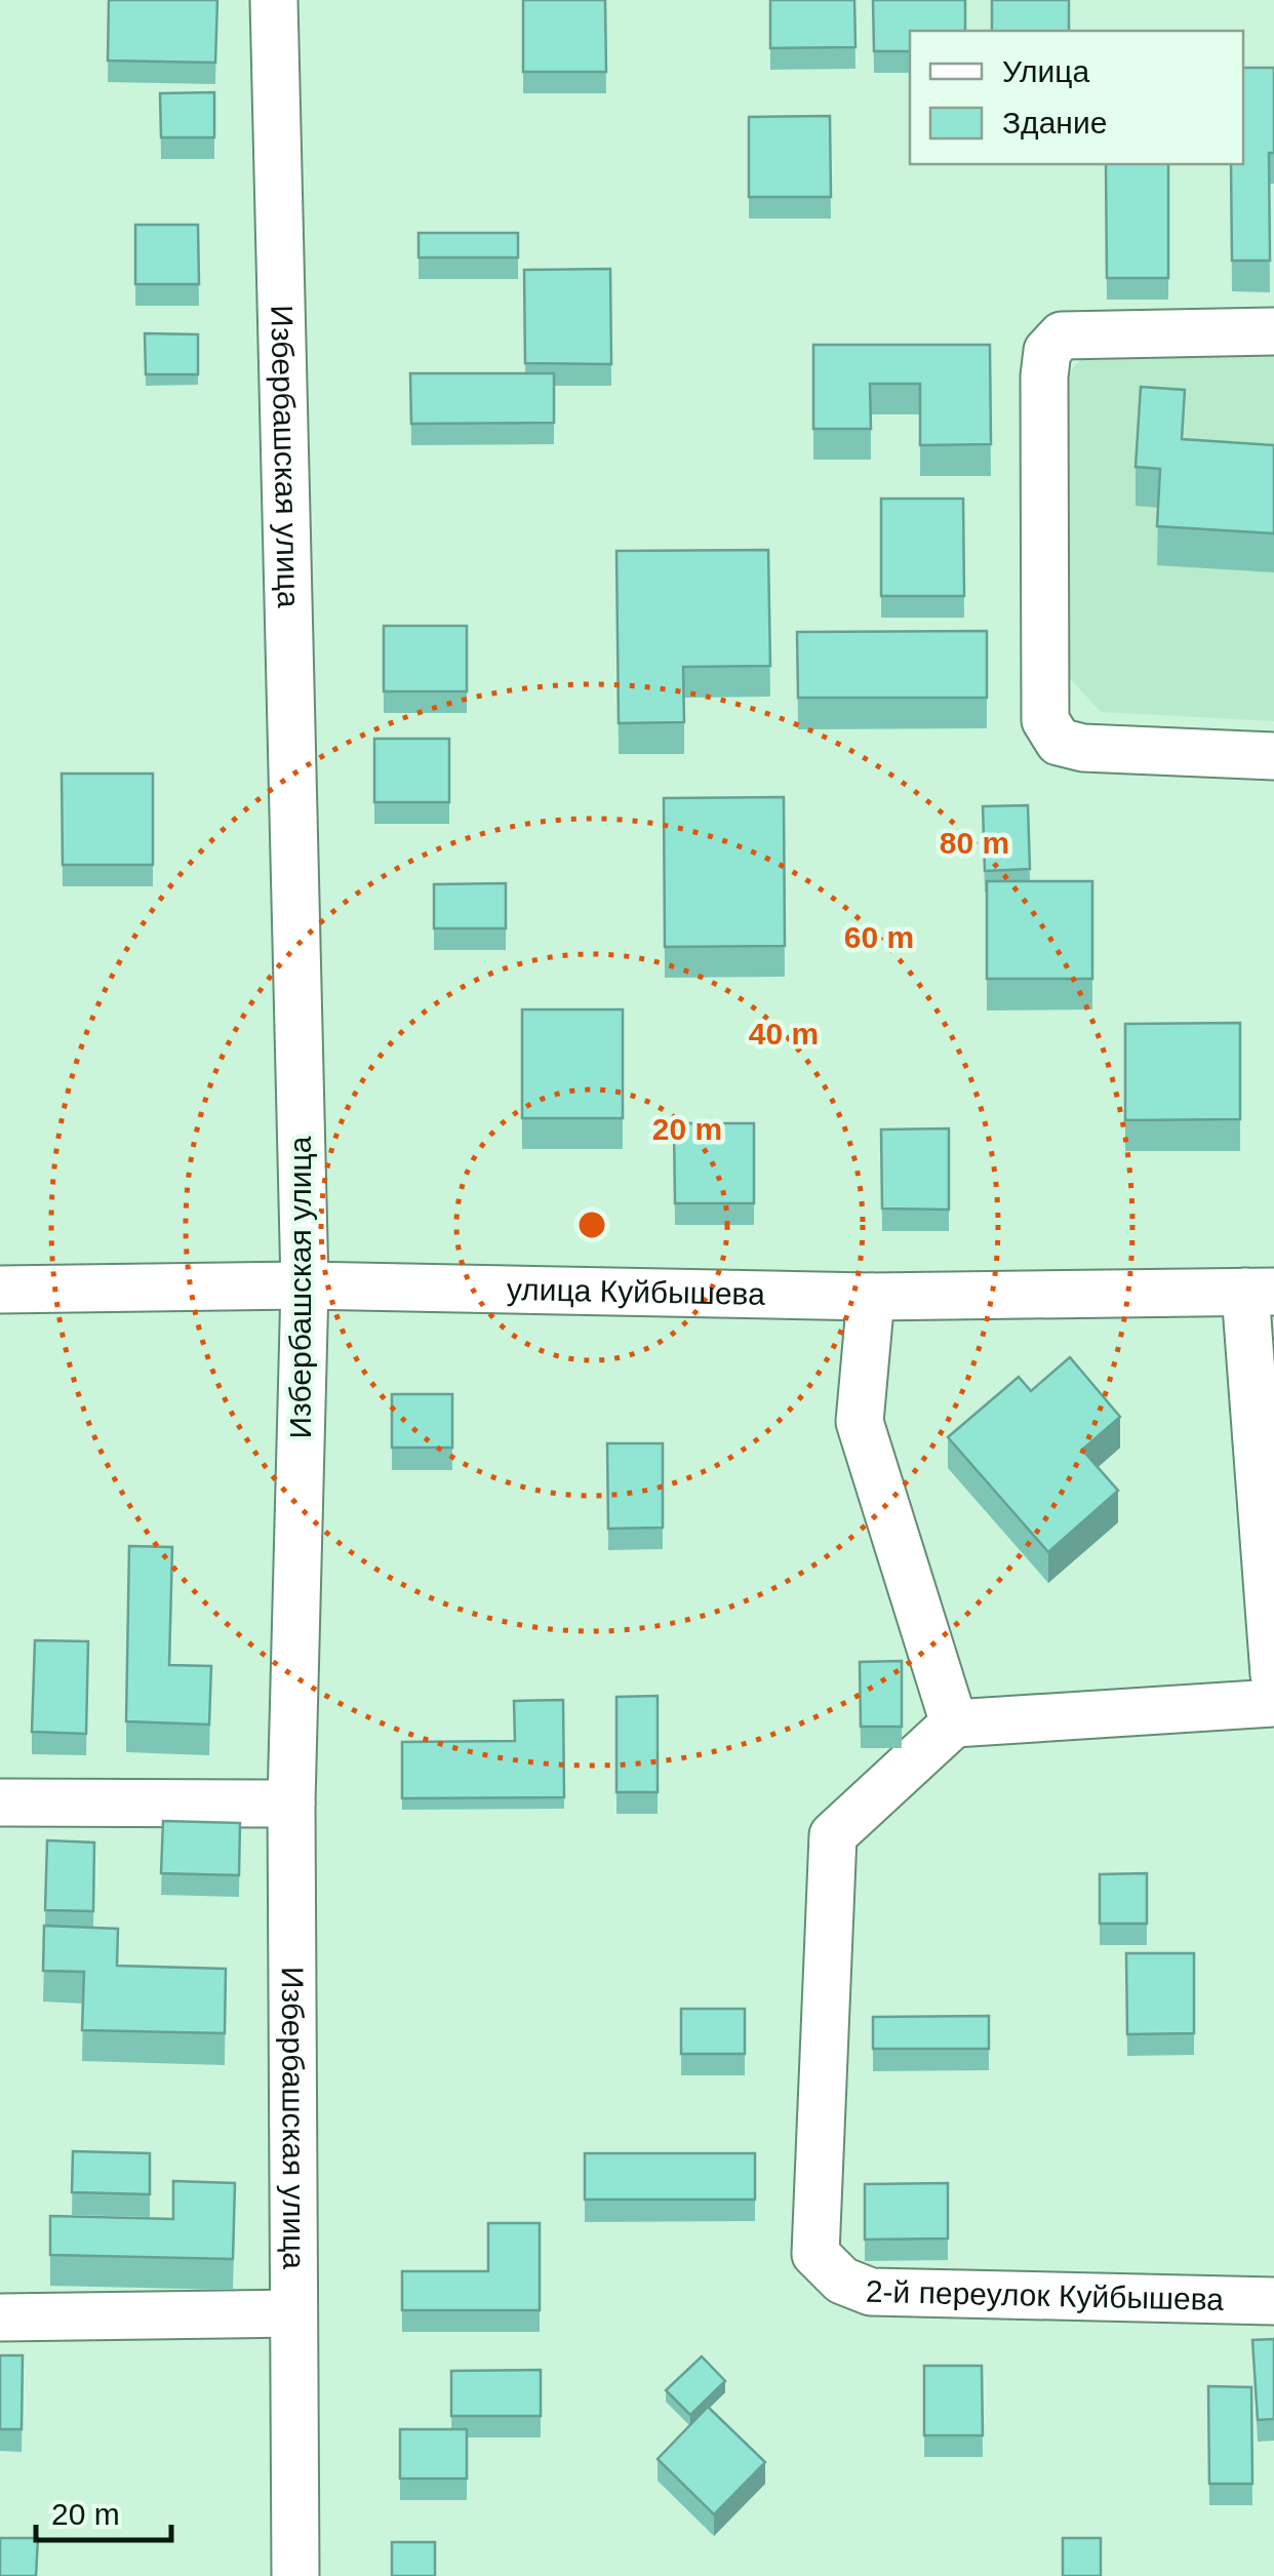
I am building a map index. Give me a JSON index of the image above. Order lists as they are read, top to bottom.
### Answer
{
  "streets": {
    "street": ["Избербашская улица", "улица Куйбышева", "2-й переулок Куйбышева"]
  },
  "crossings": [
    ["Избербашская улица", "улица Куйбышева"]
  ],
  "legend": ["Улица", "Здание"],
  "scale_bar": "20 m",
  "rings": [
    "80 m",
    "60 m",
    "40 m",
    "20 m"
  ]
}
